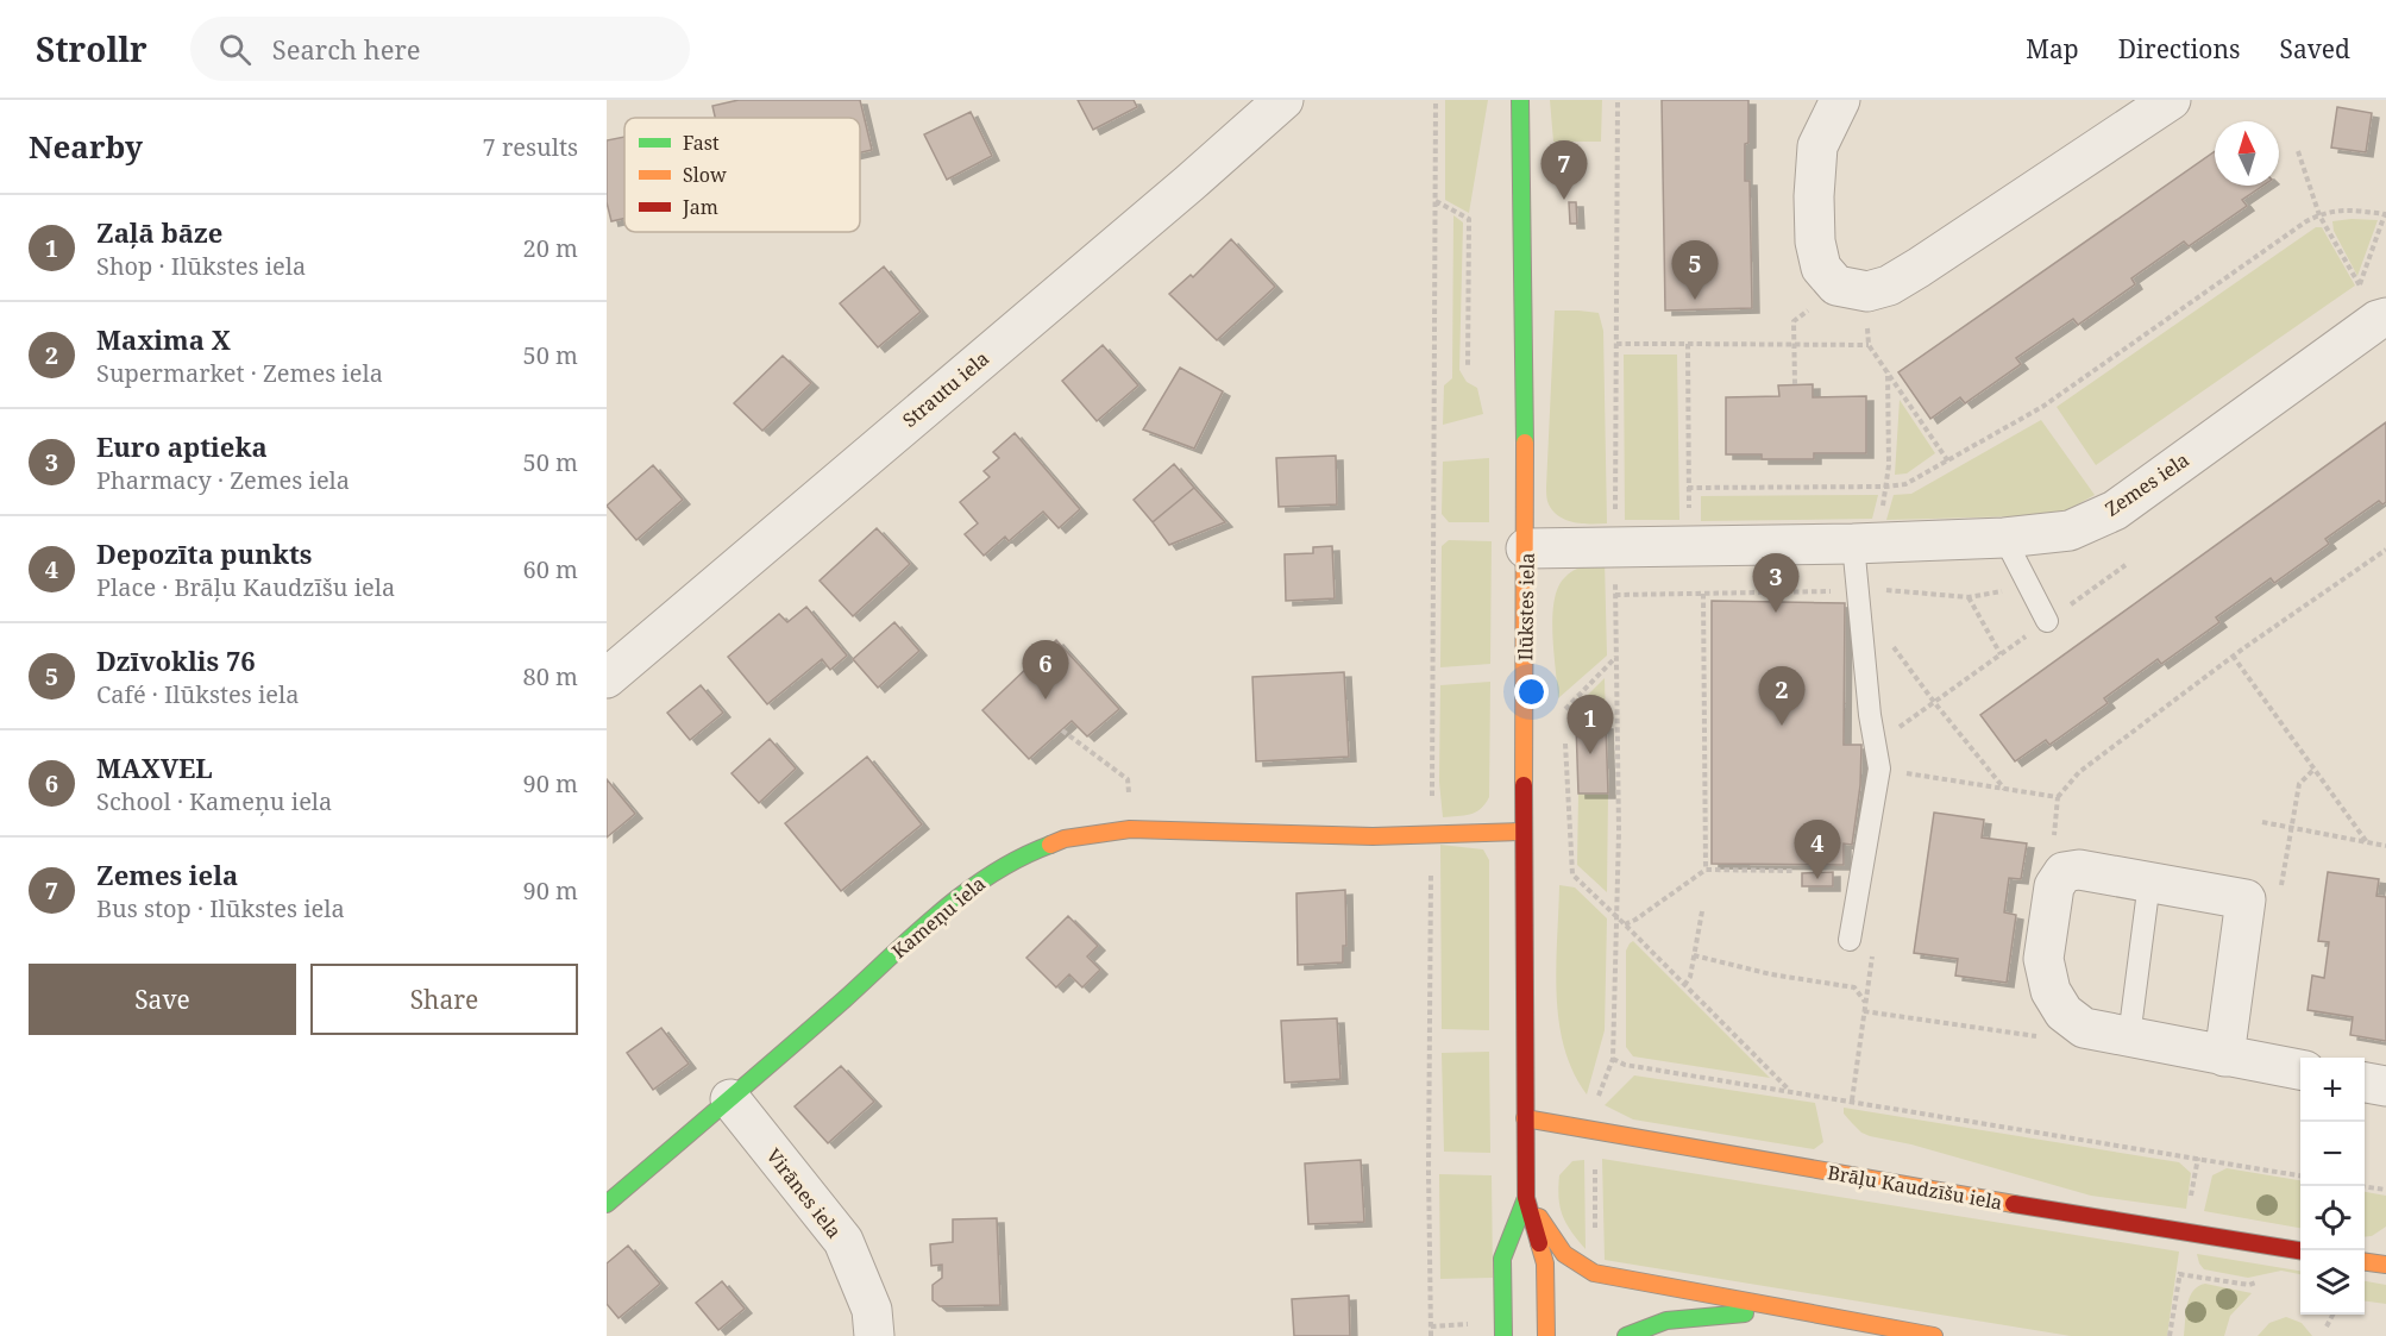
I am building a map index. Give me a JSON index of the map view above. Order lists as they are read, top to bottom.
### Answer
{
  "streets": {
    "street": [
      "Strautu iela",
      "Zemes iela",
      "Ilūkstes iela",
      "Kameņu iela",
      "Brāļu Kaudzīšu iela",
      "Virānes iela"
    ]
  },
  "crossings": [
    ["Zemes iela", "Ilūkstes iela"],
    ["Ilūkstes iela", "Kameņu iela"],
    ["Ilūkstes iela", "Brāļu Kaudzīšu iela"],
    ["Kameņu iela", "Virānes iela"]
  ],
  "legend": ["Fast", "Slow", "Jam"],
  "north": "top",
  "page": {
    "header": "Strollr",
    "search": "Search here",
    "nav": ["Map", "Directions", "Saved"],
    "heading": ["Nearby", "7 results"],
    "pins": [
      "7",
      "5",
      "3",
      "6",
      "2",
      "1",
      "4"
    ],
    "list": [
      {
        "mark": "1",
        "name": "Zaļā bāze",
        "note": "Shop · Ilūkstes iela",
        "value": "20 m"
      },
      {
        "mark": "2",
        "name": "Maxima X",
        "note": "Supermarket · Zemes iela",
        "value": "50 m"
      },
      {
        "mark": "3",
        "name": "Euro aptieka",
        "note": "Pharmacy · Zemes iela",
        "value": "50 m"
      },
      {
        "mark": "4",
        "name": "Depozīta punkts",
        "note": "Place · Brāļu Kaudzīšu iela",
        "value": "60 m"
      },
      {
        "mark": "5",
        "name": "Dzīvoklis 76",
        "note": "Café · Ilūkstes iela",
        "value": "80 m"
      },
      {
        "mark": "6",
        "name": "MAXVEL",
        "note": "School · Kameņu iela",
        "value": "90 m"
      },
      {
        "mark": "7",
        "name": "Zemes iela",
        "note": "Bus stop · Ilūkstes iela",
        "value": "90 m"
      }
    ],
    "buttons": ["Save", "Share"],
    "map_buttons": ["+", "−"]
  }
}
